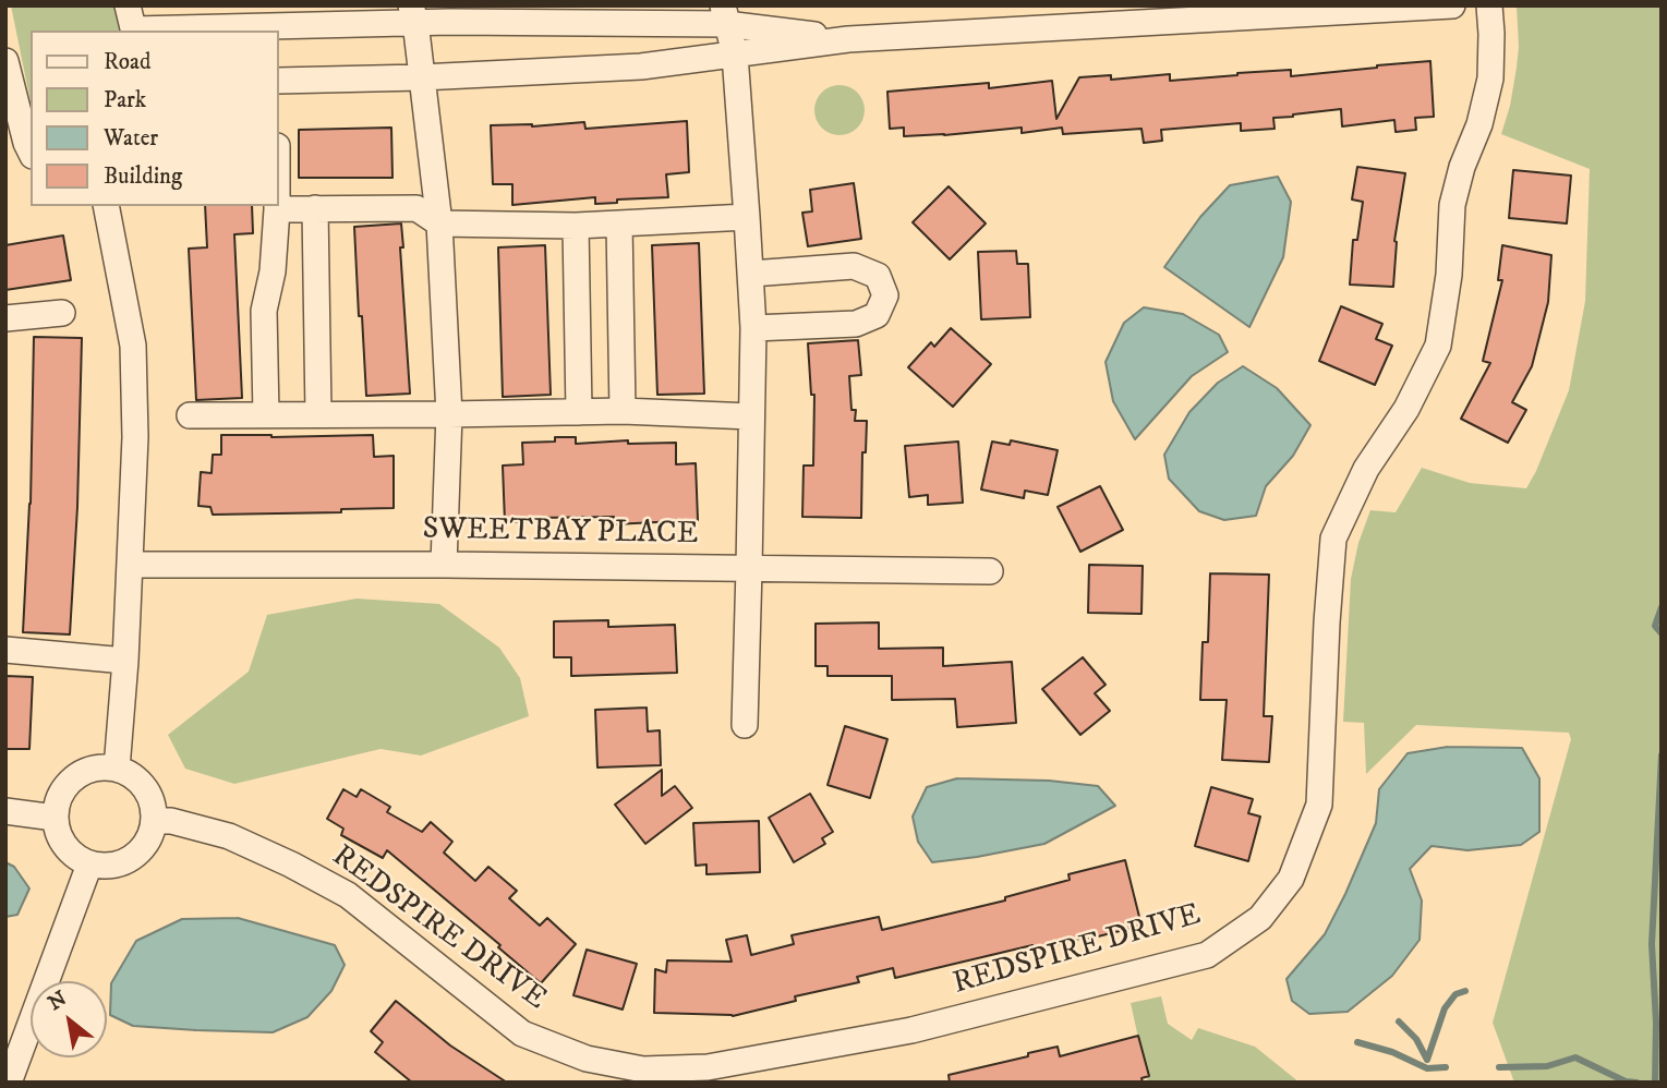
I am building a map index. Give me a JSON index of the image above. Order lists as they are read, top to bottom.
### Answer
{
  "streets": {
    "street": ["SWEETBAY PLACE", "REDSPIRE DRIVE"]
  },
  "legend": [
    "Road",
    "Park",
    "Water",
    "Building"
  ],
  "north": "top left"
}
